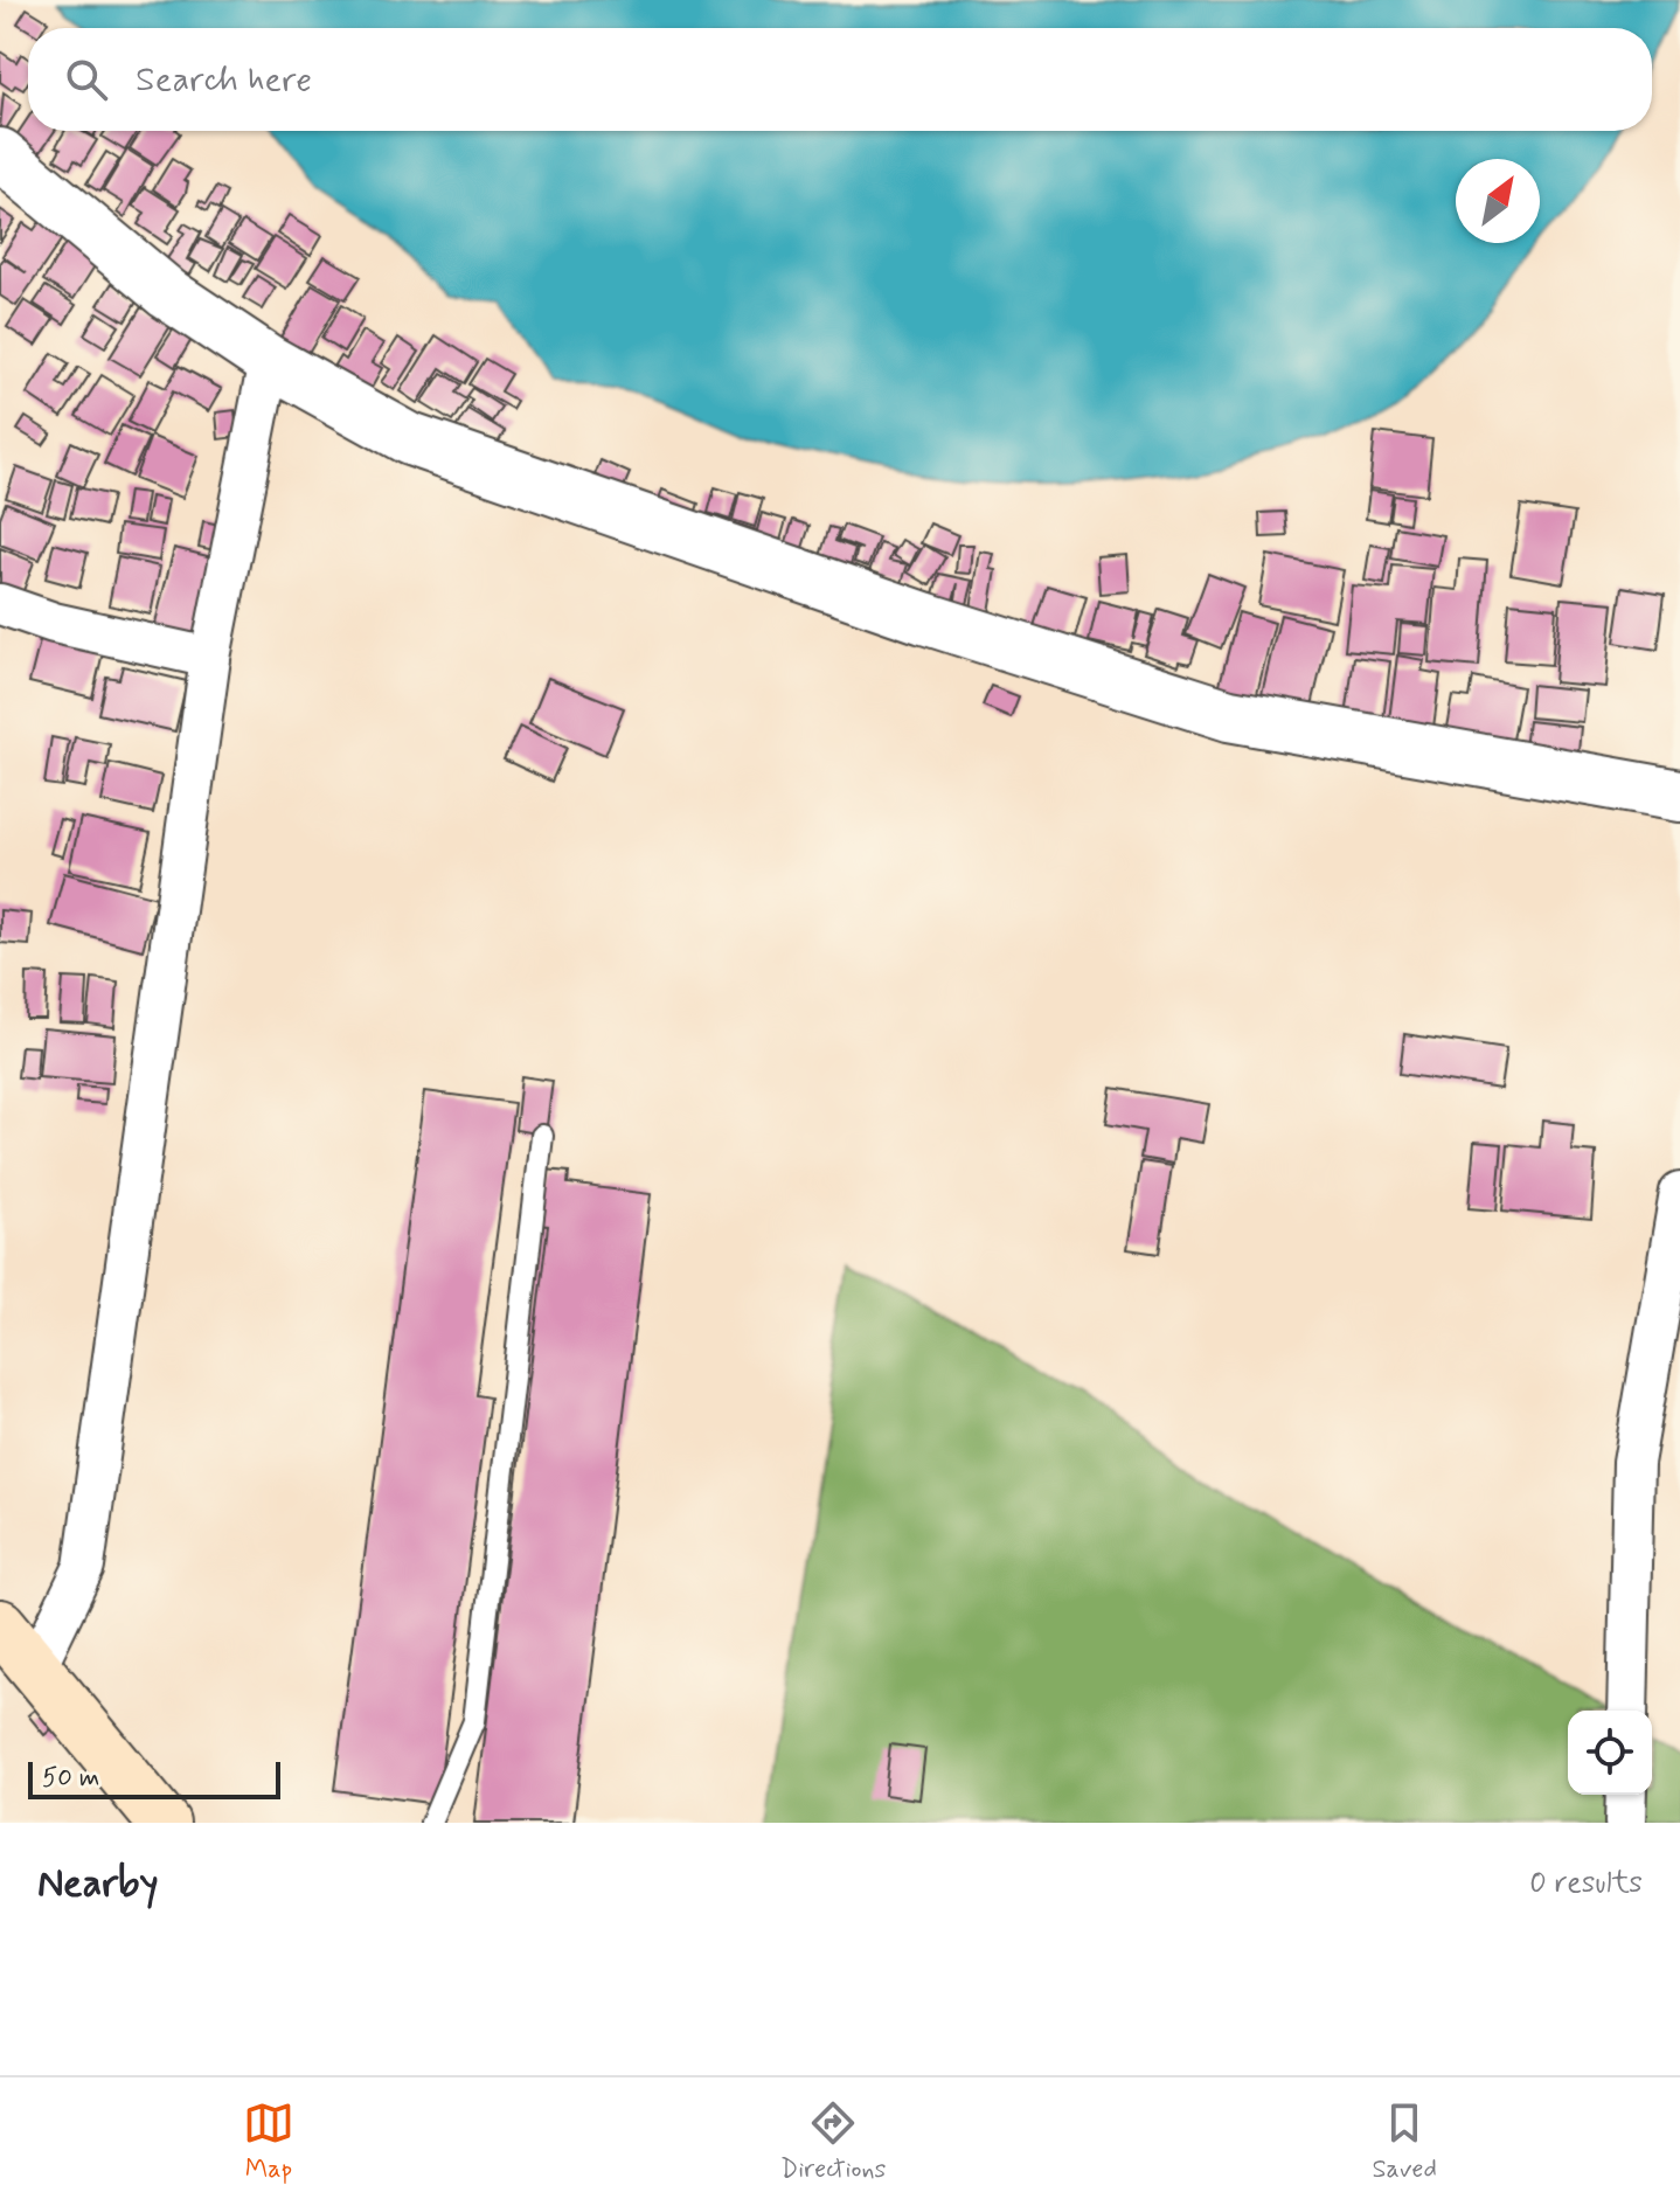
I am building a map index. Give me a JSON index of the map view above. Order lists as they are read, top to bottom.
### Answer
{
  "scale_bar": "50 m",
  "north": "top right",
  "page": {
    "search": "Search here",
    "scale": "50 m",
    "heading": ["Nearby", "0 results"],
    "nav": ["Map", "Directions", "Saved"]
  }
}
